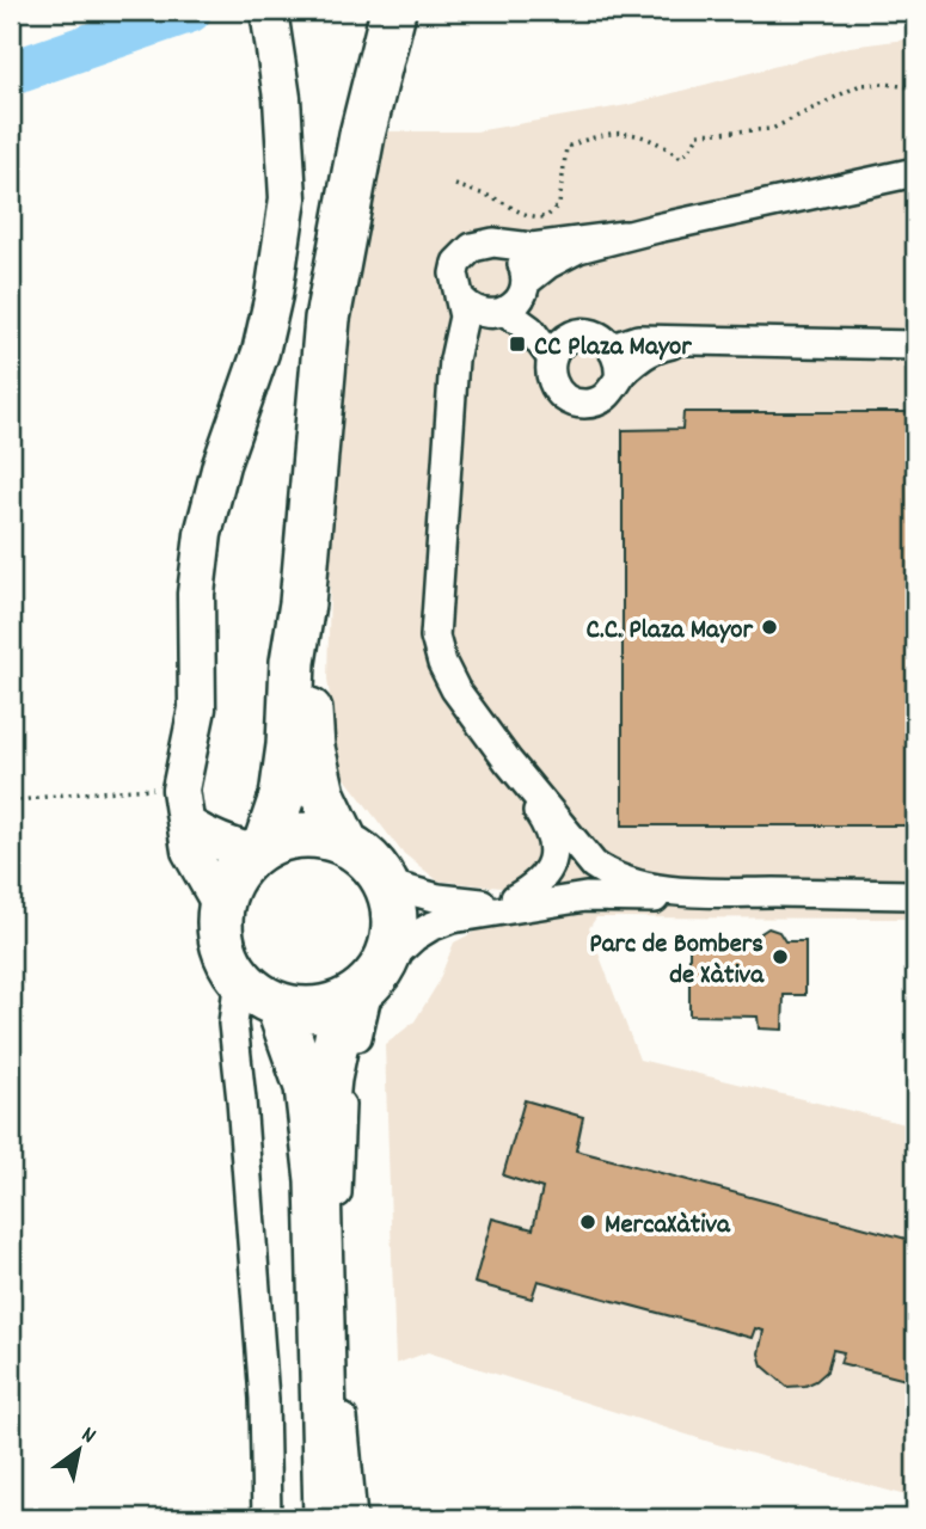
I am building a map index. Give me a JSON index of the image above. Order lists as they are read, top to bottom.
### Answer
{
  "places": {
    "transit": ["CC Plaza Mayor"],
    "other": ["C.C. Plaza Mayor", "Parc de Bombers de Xàtiva", "MercaXàtiva"]
  },
  "north": "top right"
}
